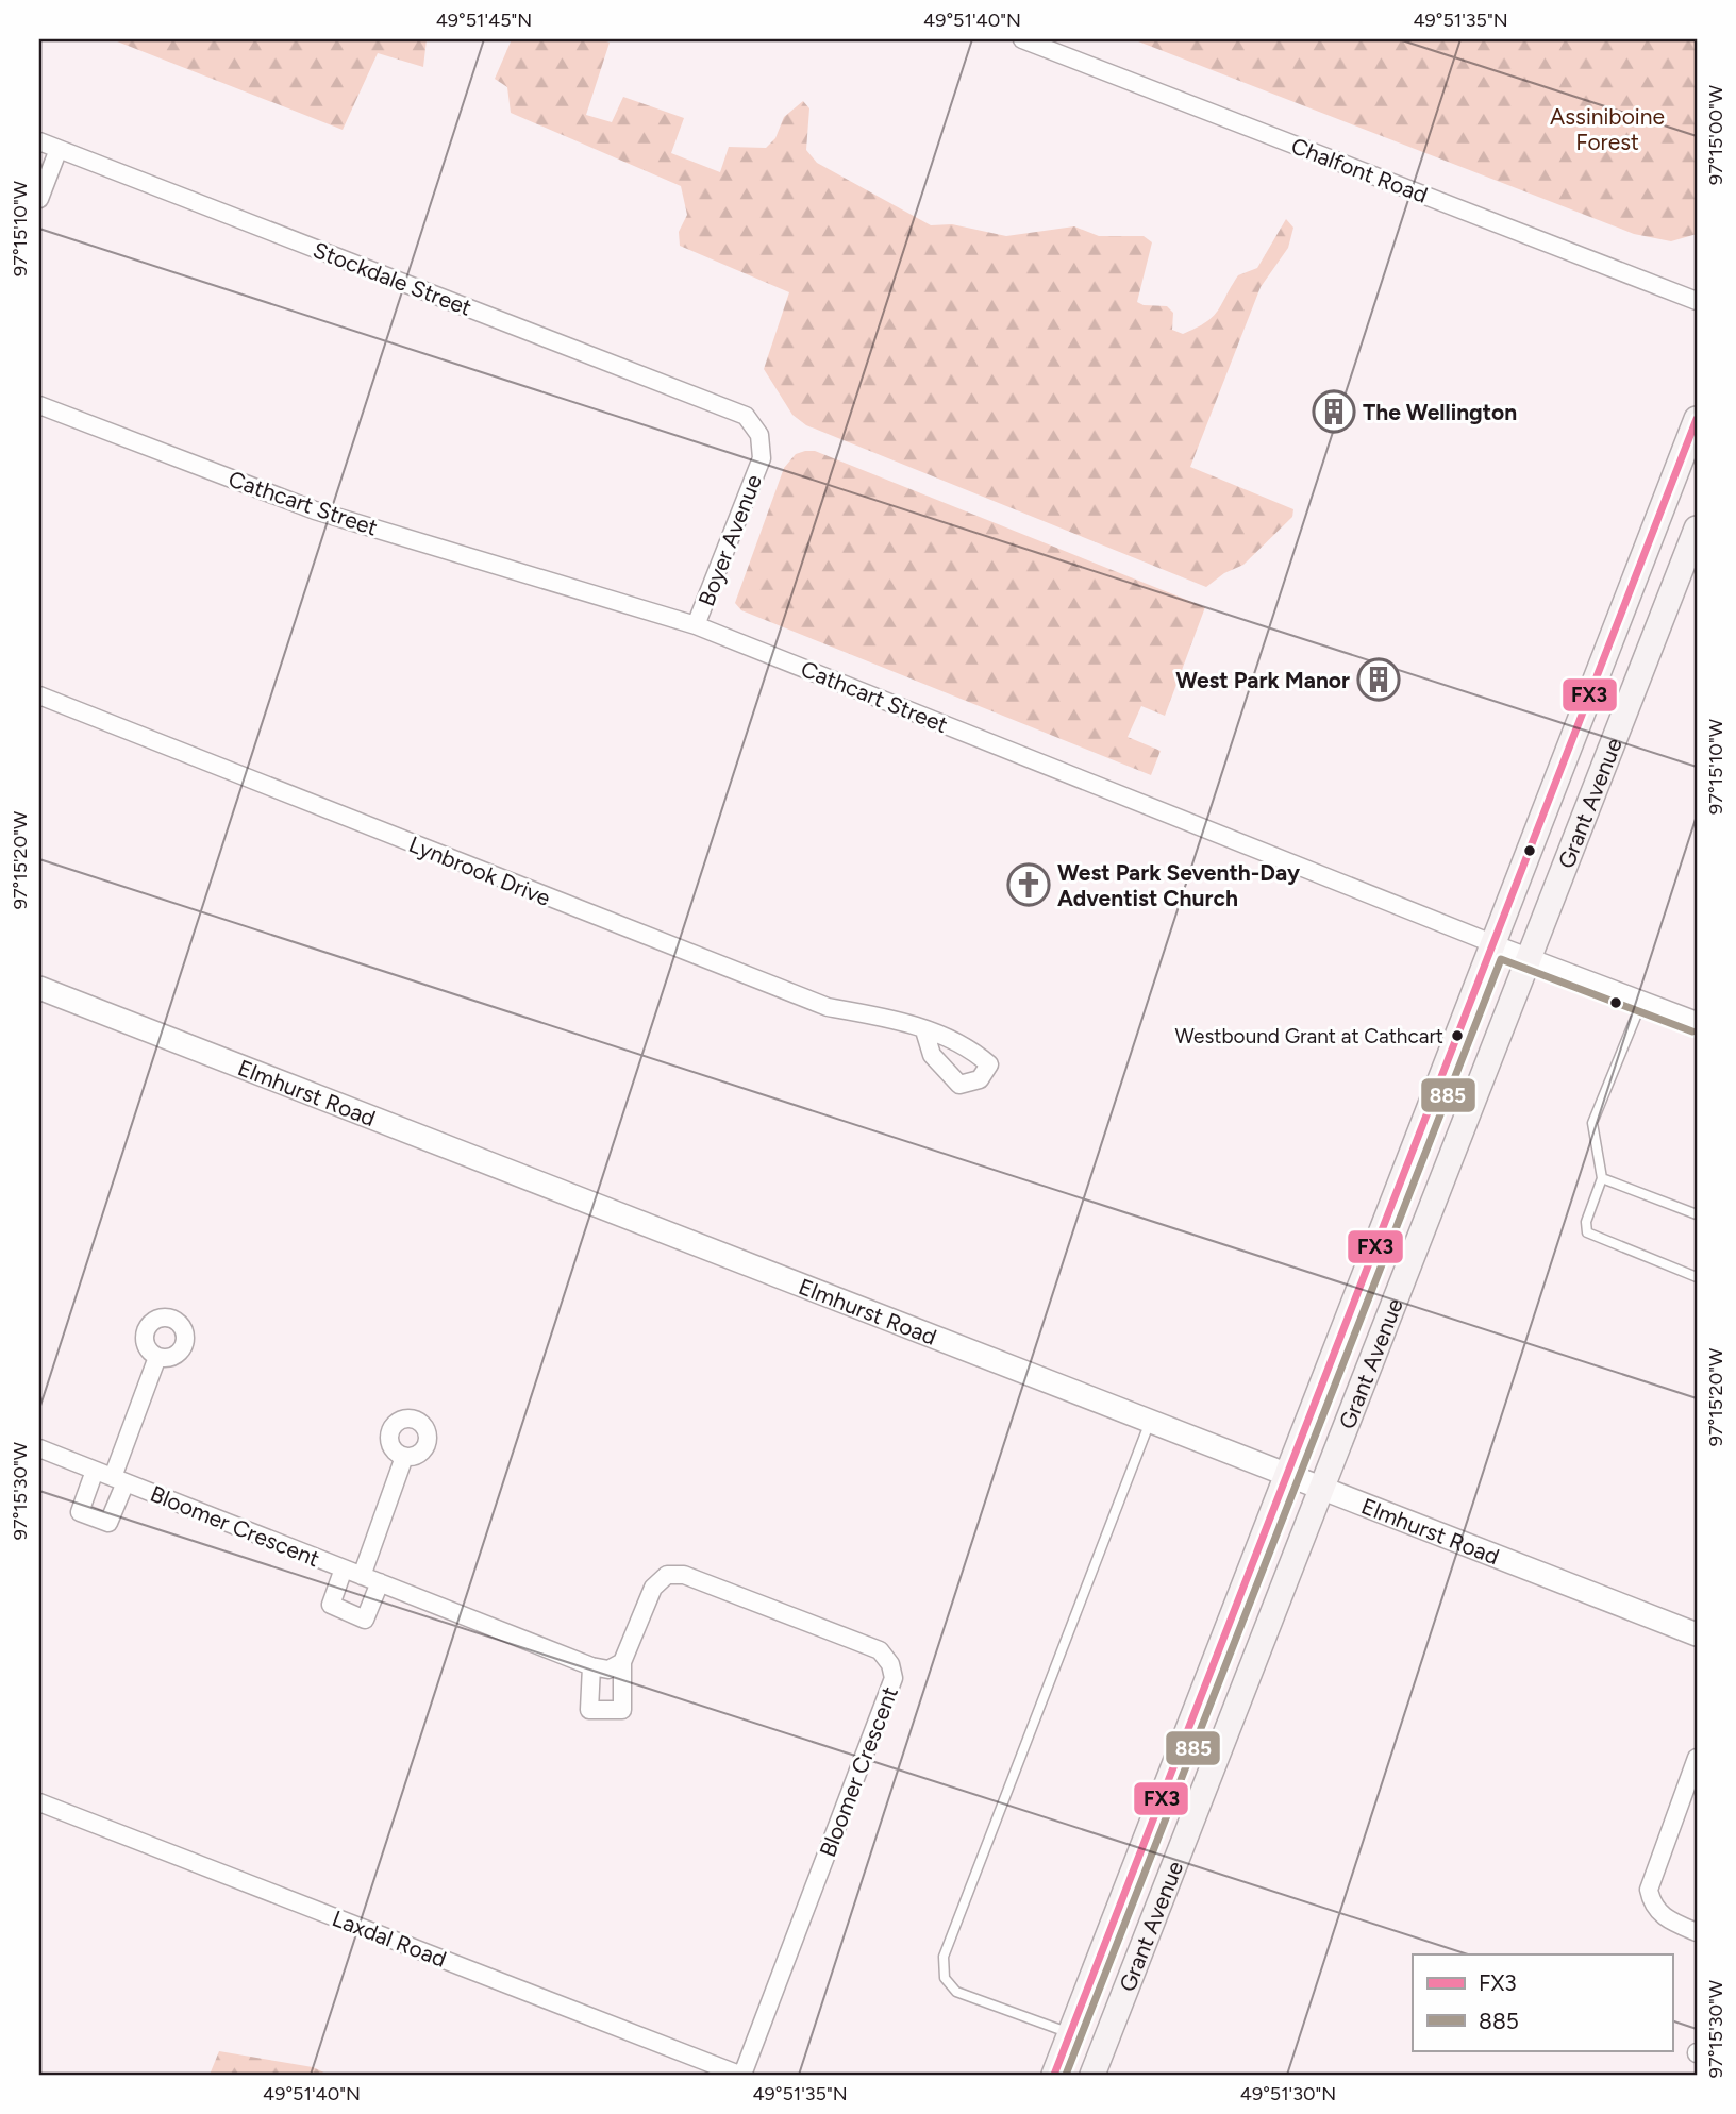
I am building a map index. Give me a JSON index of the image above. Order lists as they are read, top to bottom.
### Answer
{
  "streets": {
    "main road": ["Grant Avenue"],
    "street": [
      "Chalfont Road",
      "Stockdale Street",
      "Cathcart Street",
      "Boyer Avenue",
      "Lynbrook Drive",
      "Elmhurst Road",
      "Bloomer Crescent",
      "Laxdal Road"
    ]
  },
  "crossings": [
    ["Stockdale Street", "Boyer Avenue"],
    ["Cathcart Street", "Boyer Avenue"],
    ["Cathcart Street", "Grant Avenue"],
    ["Grant Avenue", "Elmhurst Road"],
    ["Bloomer Crescent", "Laxdal Road"]
  ],
  "parks": ["Assiniboine Forest"],
  "places": {
    "building": ["The Wellington", "West Park Manor"],
    "church": ["West Park Seventh-Day Adventist Church"],
    "other": ["Westbound Grant at Cathcart"]
  },
  "lines": ["transit line FX3", "transit line 885"],
  "legend": ["FX3", "885"],
  "coordinates": [
    "49°51'45\"N",
    "49°51'40\"N",
    "49°51'35\"N",
    "97°15'00\"W",
    "97°15'10\"W",
    "97°15'20\"W",
    "97°15'30\"W",
    "49°51'30\"N"
  ]
}
